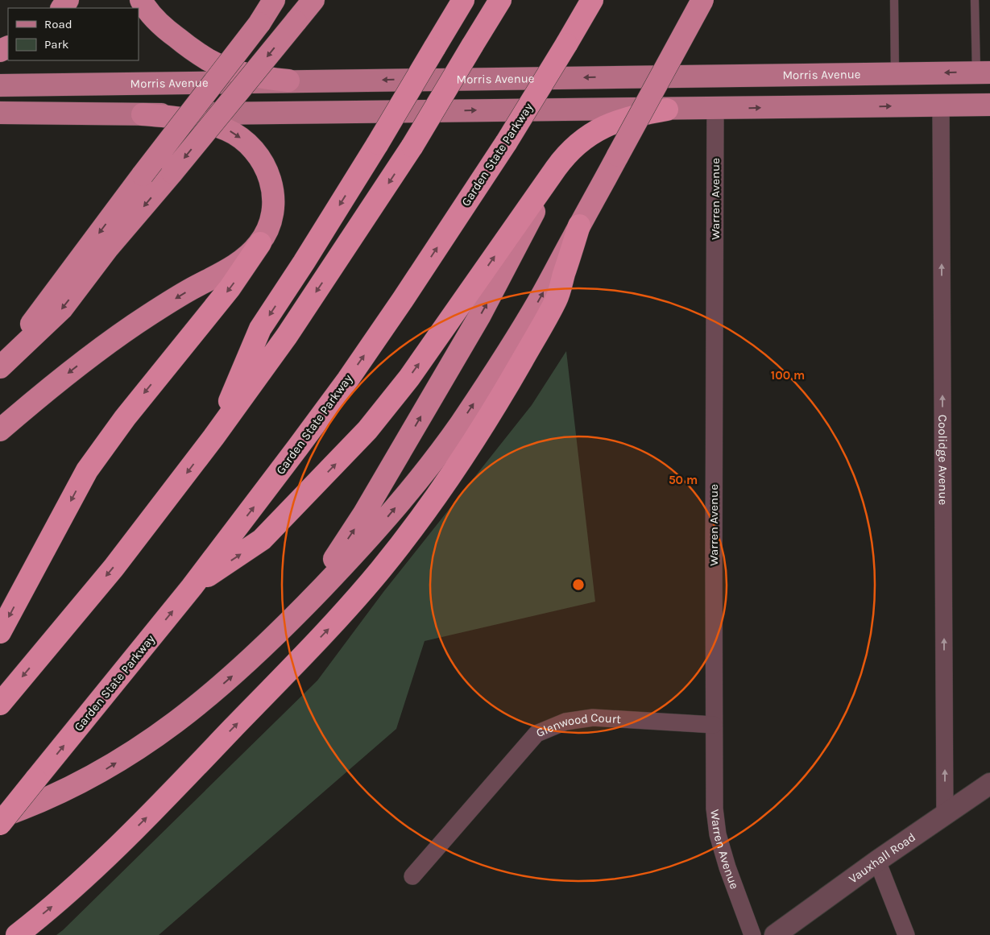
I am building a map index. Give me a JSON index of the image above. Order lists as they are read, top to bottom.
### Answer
{
  "streets": {
    "highway": ["Garden State Parkway"],
    "main road": ["Morris Avenue"],
    "street": [
      "Warren Avenue",
      "Coolidge Avenue",
      "Glenwood Court",
      "Vauxhall Road"
    ]
  },
  "crossings": [
    ["Warren Avenue", "Glenwood Court"],
    ["Coolidge Avenue", "Vauxhall Road"]
  ],
  "one_way": ["Coolidge Avenue"],
  "legend": ["Road", "Park"],
  "rings": ["100 m", "50 m"]
}
